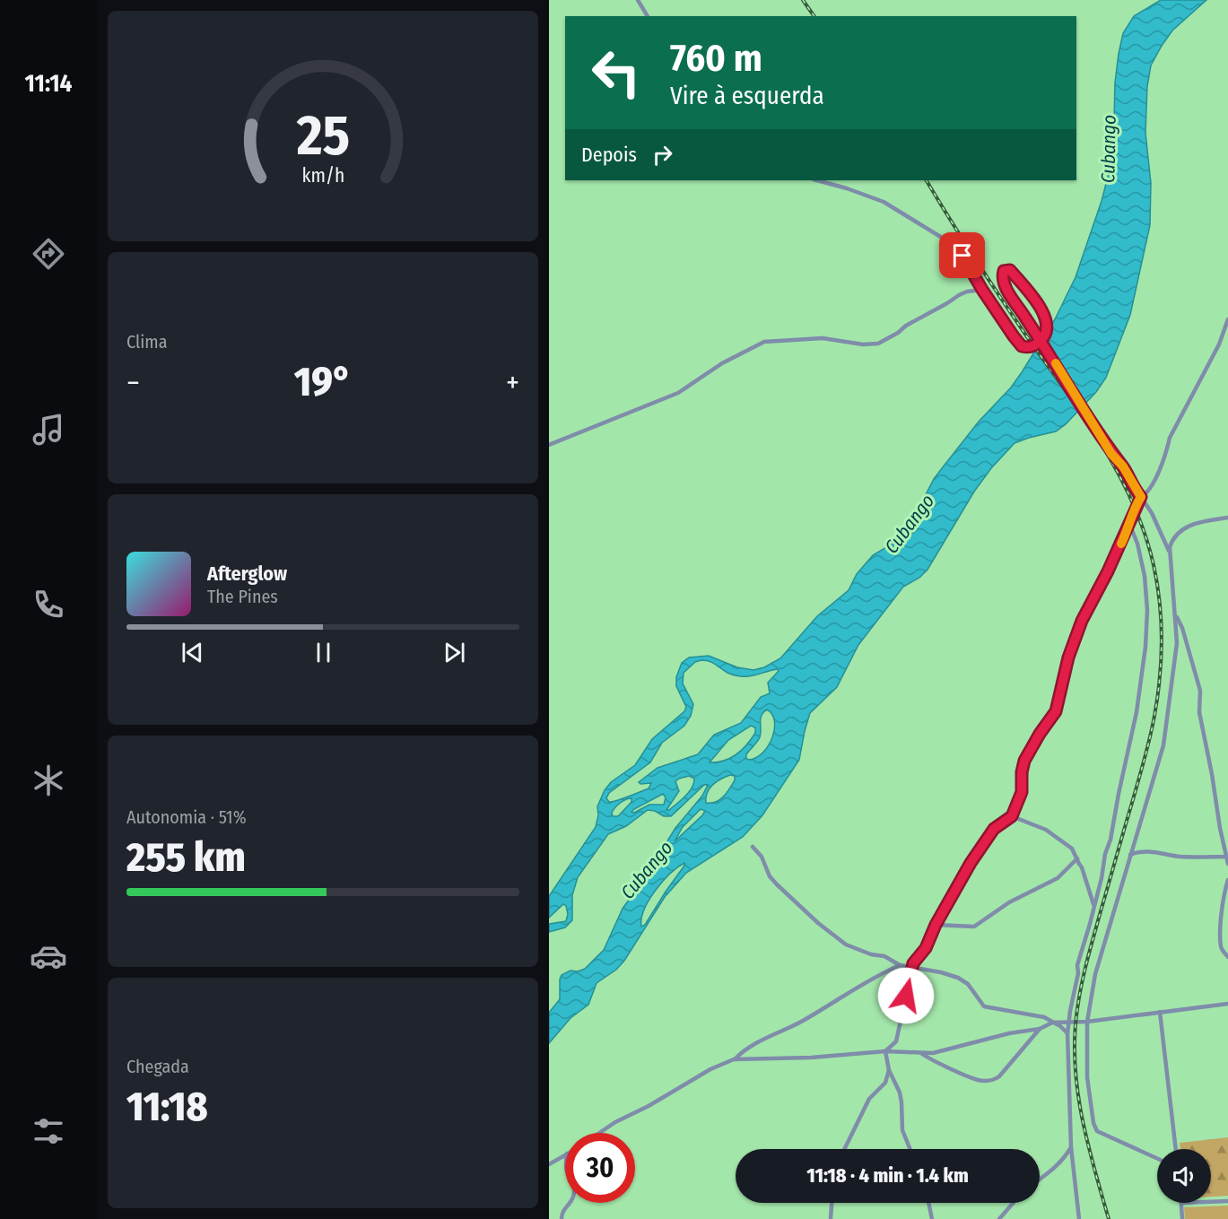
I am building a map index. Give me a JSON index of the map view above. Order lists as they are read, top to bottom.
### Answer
{
  "water": ["Cubango"],
  "page": {
    "tabs": "11:14",
    "turn": ["760 m", "Vire à esquerda"],
    "then": "Depois",
    "tile": [
      "Clima",
      ["Autonomia · 51%", "255 km"],
      ["Chegada", "11:18"]
    ],
    "heat": ["−", "19°", "+"],
    "song": ["Afterglow", "The Pines"],
    "limit": "30",
    "trip": "11:18 · 4 min · 1.4 km",
    "gauge": ["25", "km/h"]
  }
}
